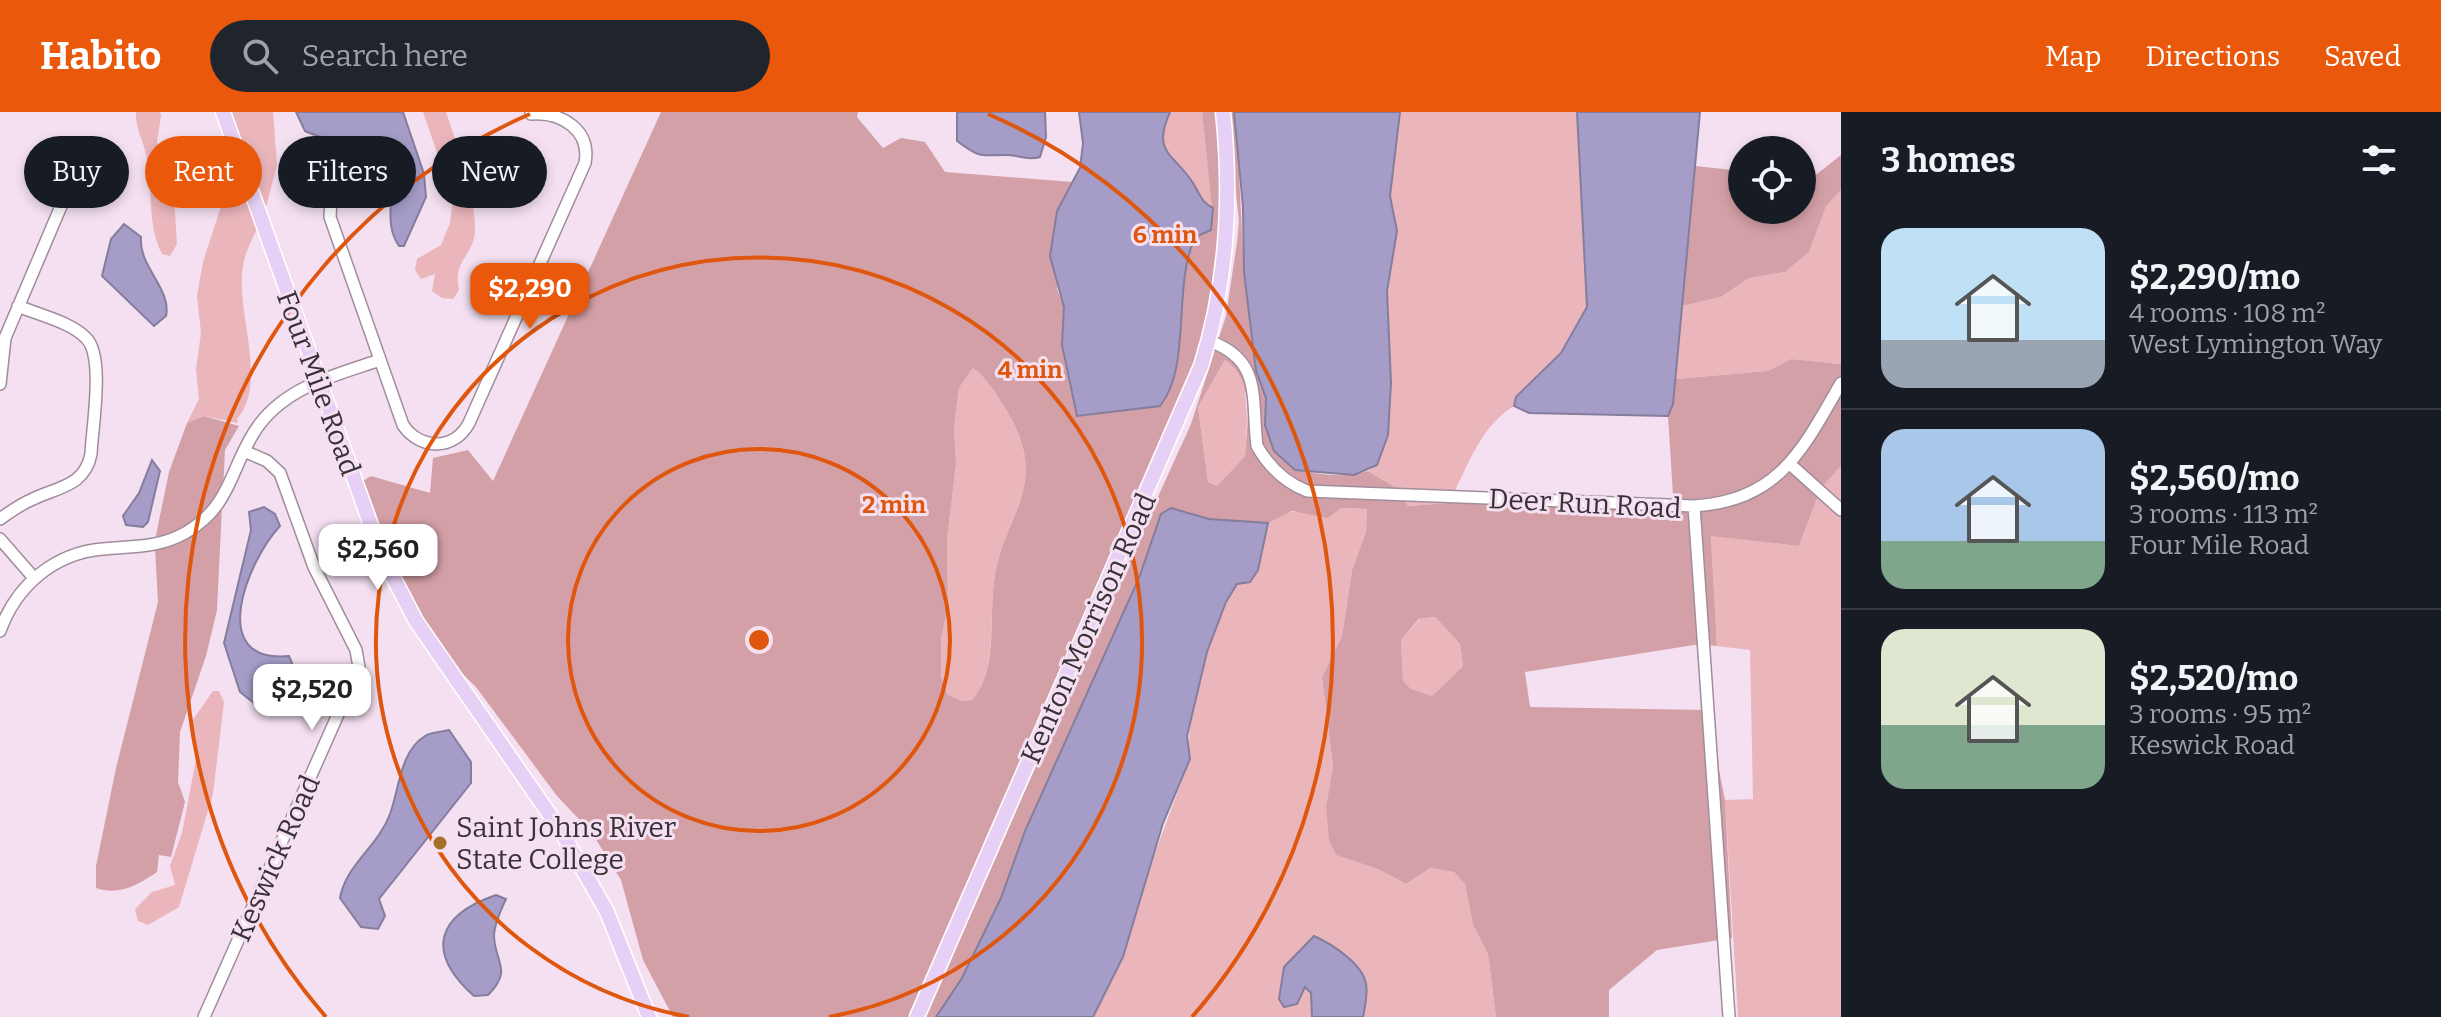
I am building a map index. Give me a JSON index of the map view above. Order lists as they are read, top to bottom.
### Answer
{
  "streets": {
    "main road": ["Four Mile Road", "Kenton Morrison Road"],
    "street": ["Deer Run Road", "Keswick Road"]
  },
  "crossings": [
    ["Deer Run Road", "Kenton Morrison Road"]
  ],
  "places": ["Saint Johns River State College"],
  "page": {
    "header": "Habito",
    "search": "Search here",
    "nav": ["Map", "Directions", "Saved"],
    "heading": "3 homes",
    "chip": [
      "Buy",
      "Rent",
      "Filters",
      "New"
    ],
    "list": [
      {
        "name": "$2,290/mo",
        "note": "4 rooms · 108 m² · West Lymington Way"
      },
      {
        "name": "$2,560/mo",
        "note": "3 rooms · 113 m² · Four Mile Road"
      },
      {
        "name": "$2,520/mo",
        "note": "3 rooms · 95 m² · Keswick Road"
      }
    ],
    "price": ["$2,290", "$2,560", "$2,520"]
  },
  "rings": ["6 min", "4 min", "2 min"]
}
